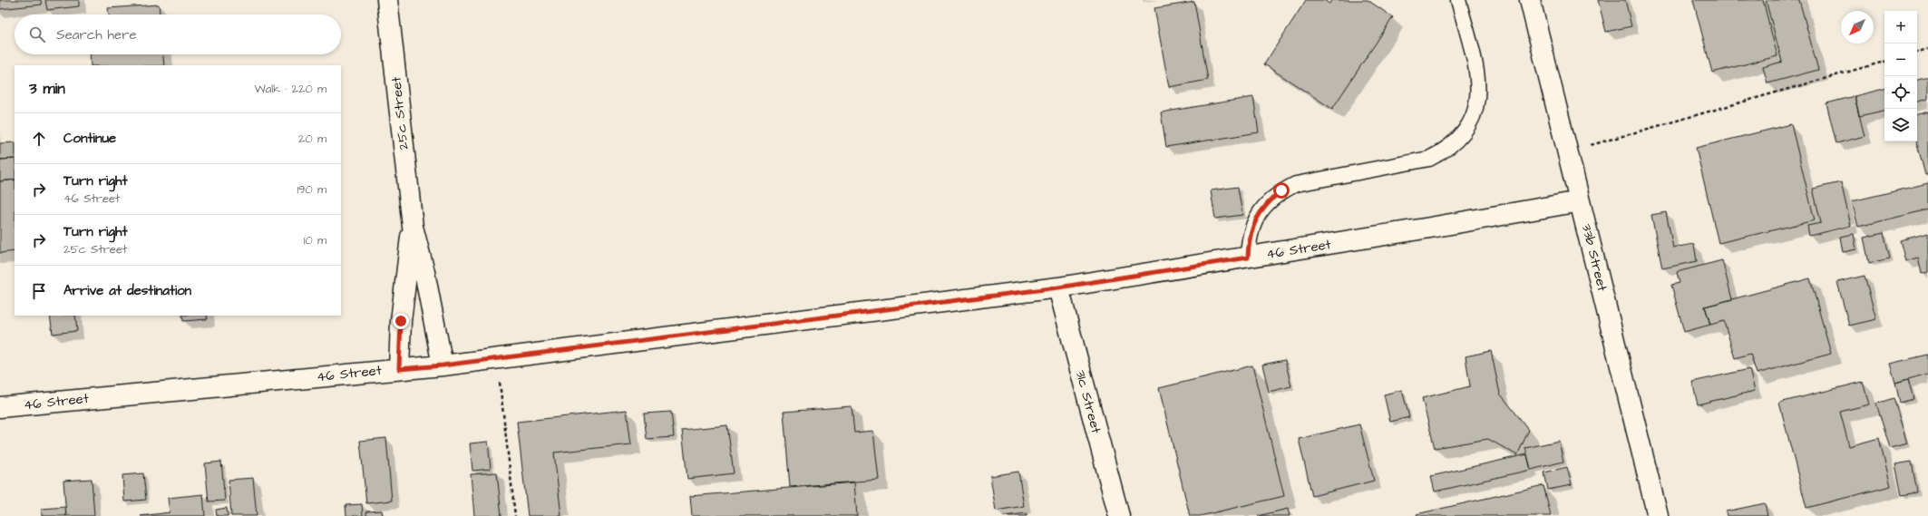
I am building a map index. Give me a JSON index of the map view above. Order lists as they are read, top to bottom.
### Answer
{
  "streets": {
    "street": [
      "25c Street",
      "46 Street",
      "33b Street",
      "31c Street"
    ]
  },
  "crossings": [
    ["25c Street", "46 Street"],
    ["46 Street", "33b Street"],
    ["46 Street", "31c Street"]
  ],
  "north": "bottom left",
  "page": {
    "map_buttons": ["+", "−"],
    "search": "Search here",
    "heading": ["3 min", "Walk · 220 m"],
    "list": [
      ["Continue", "20 m"],
      ["Turn right", "46 Street", "190 m"],
      ["Turn right", "25c Street", "10 m"],
      "Arrive at destination"
    ]
  }
}
